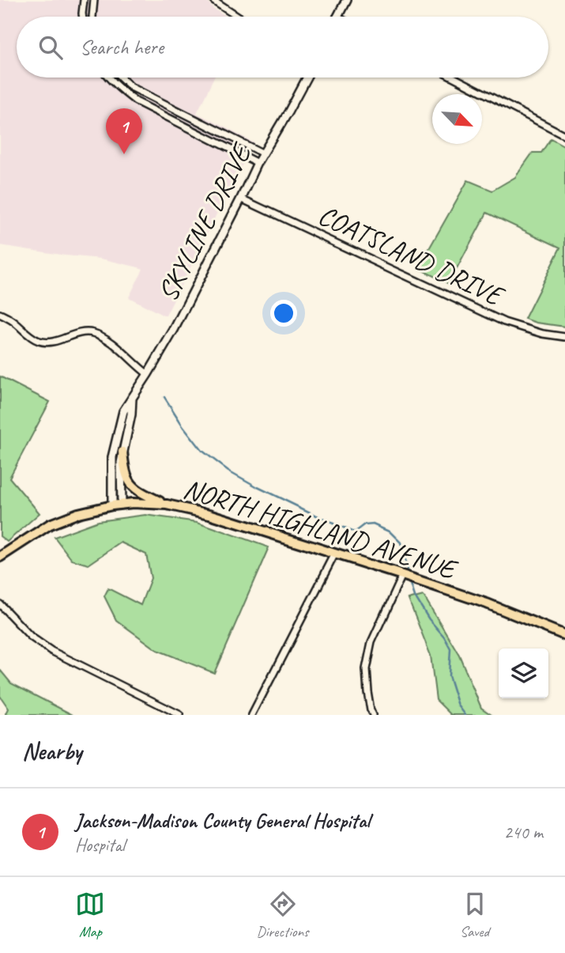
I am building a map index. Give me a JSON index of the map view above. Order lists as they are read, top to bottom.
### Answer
{
  "streets": {
    "main road": ["NORTH HIGHLAND AVENUE"],
    "street": ["SKYLINE DRIVE", "COATSLAND DRIVE"]
  },
  "crossings": [
    ["SKYLINE DRIVE", "COATSLAND DRIVE"],
    ["SKYLINE DRIVE", "NORTH HIGHLAND AVENUE"]
  ],
  "north": "bottom right",
  "page": {
    "search": "Search here",
    "pins": "1",
    "heading": "Nearby",
    "list": [
      {
        "mark": "1",
        "name": "Jackson-Madison County General Hospital",
        "note": "Hospital",
        "value": "240 m"
      }
    ],
    "nav": ["Map", "Directions", "Saved"]
  }
}
